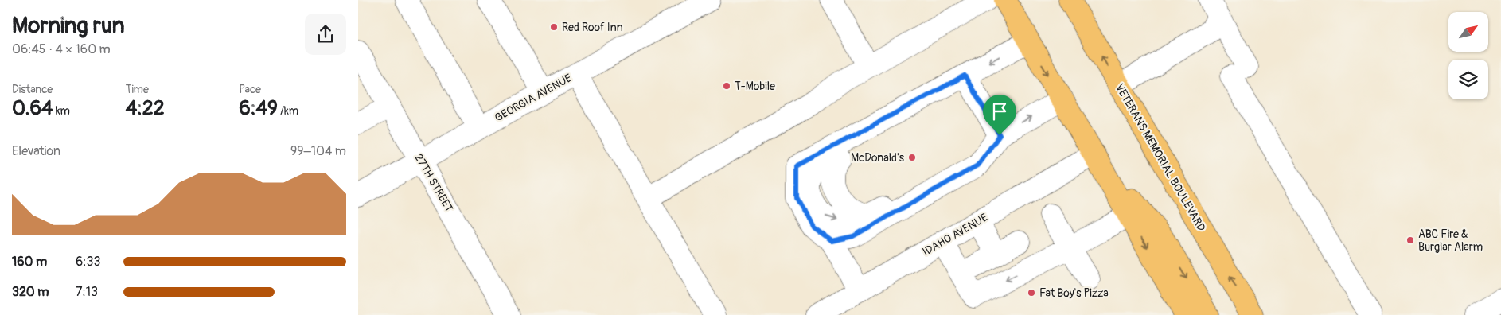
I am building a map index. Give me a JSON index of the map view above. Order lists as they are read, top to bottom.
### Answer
{
  "streets": {
    "main road": ["VETERANS MEMORIAL BOULEVARD"],
    "street": ["GEORGIA AVENUE", "27TH STREET", "IDAHO AVENUE"]
  },
  "crossings": [
    ["GEORGIA AVENUE", "27TH STREET"]
  ],
  "places": [
    "Red Roof Inn",
    "T-Mobile",
    "McDonald's",
    "ABC Fire & Burglar Alarm",
    "Fat Boy's Pizza"
  ],
  "north": "top right",
  "page": {
    "heading": ["Morning run", "06:45 · 4 × 160 m"],
    "stats": [
      ["Distance", "0.64 km"],
      ["Time", "4:22"],
      ["Pace", "6:49 /km"]
    ],
    "chart": ["Elevation", "99–104 m"],
    "list": [
      {
        "name": "160 m",
        "note": "6:33"
      },
      {
        "name": "320 m",
        "note": "7:13"
      }
    ]
  }
}
